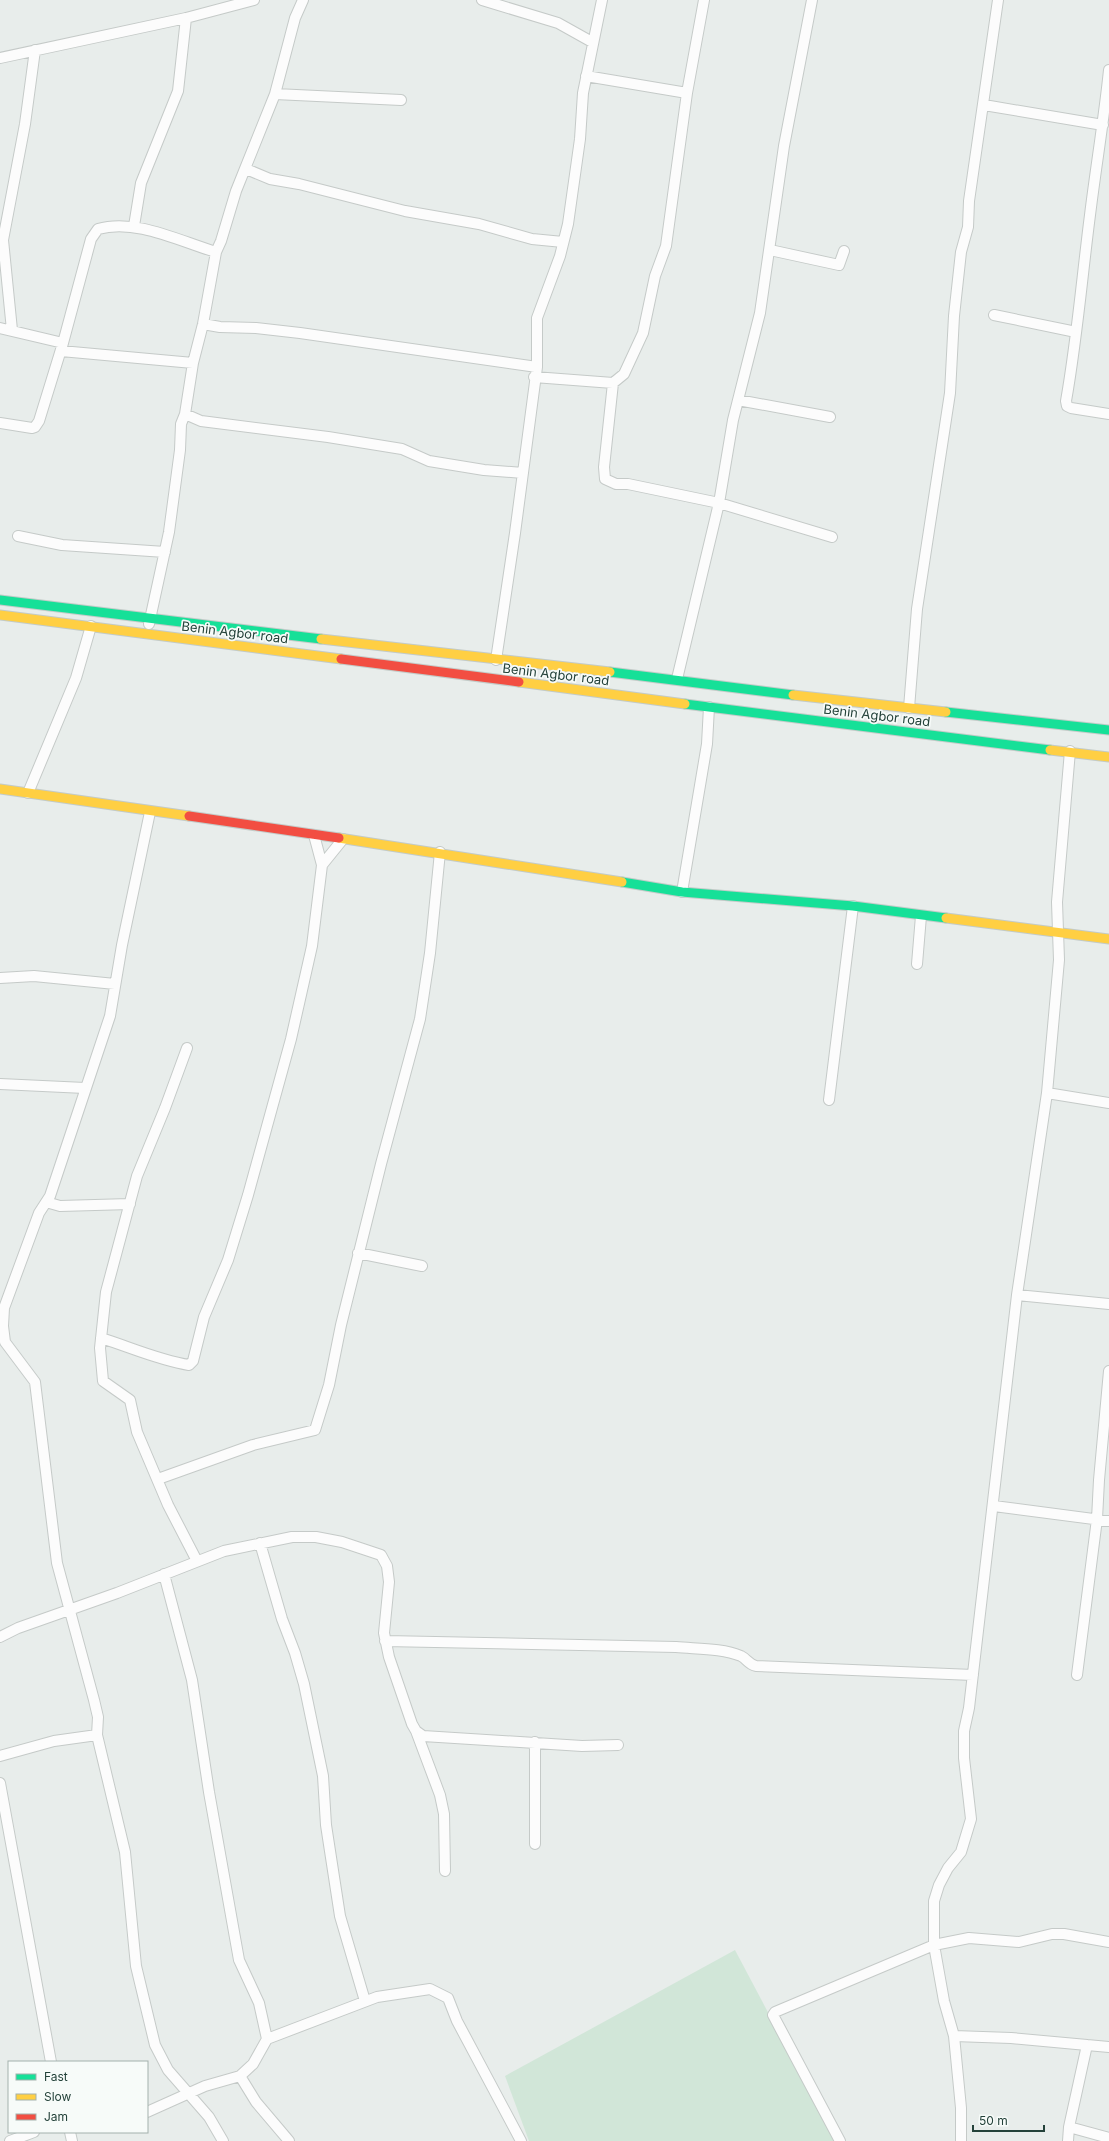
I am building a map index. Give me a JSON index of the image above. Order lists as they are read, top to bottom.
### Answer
{
  "streets": {
    "main road": ["Benin Agbor road"]
  },
  "legend": ["Fast", "Slow", "Jam"],
  "scale_bar": "50 m"
}
